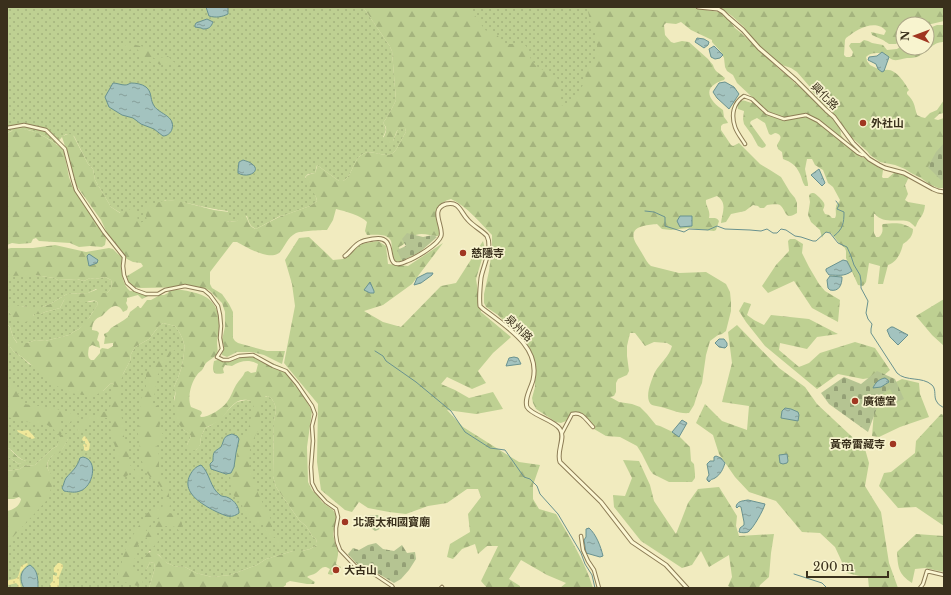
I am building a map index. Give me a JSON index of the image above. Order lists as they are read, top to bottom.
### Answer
{
  "streets": {
    "street": ["興化路", "泉州路"]
  },
  "places": [
    "外社山",
    "慈隱寺",
    "廣德堂",
    "黃帝雷藏寺",
    "北源太和國寶廟",
    "大古山"
  ],
  "scale_bar": "200 m",
  "north": "left"
}
